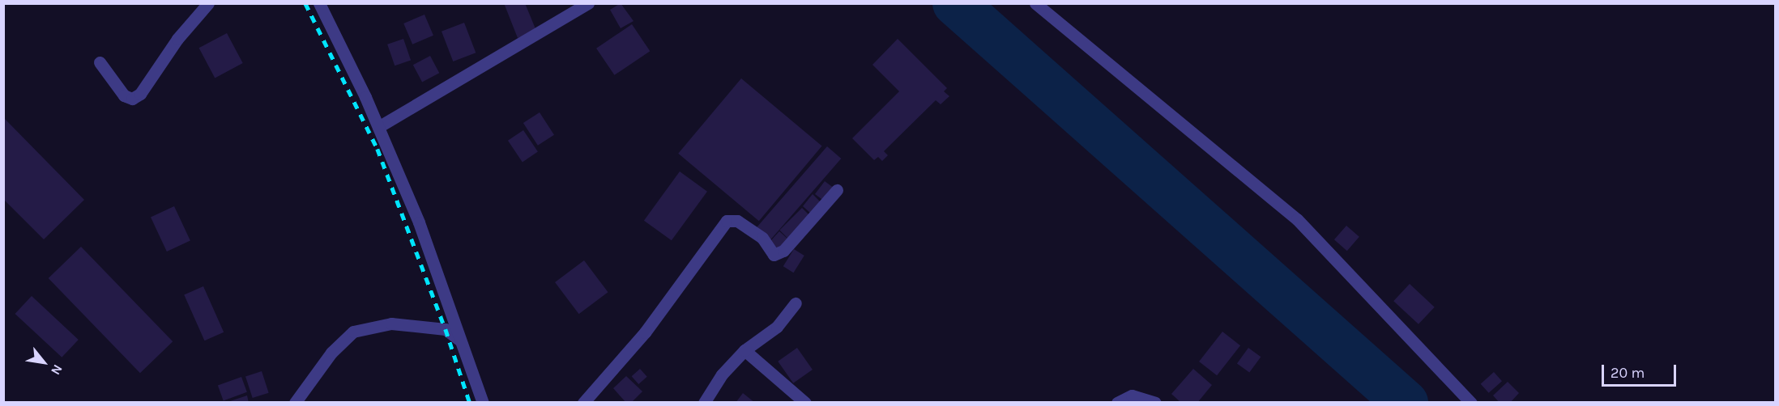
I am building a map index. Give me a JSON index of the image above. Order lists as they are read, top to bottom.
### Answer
{
  "scale_bar": "20 m",
  "north": "bottom right"
}
